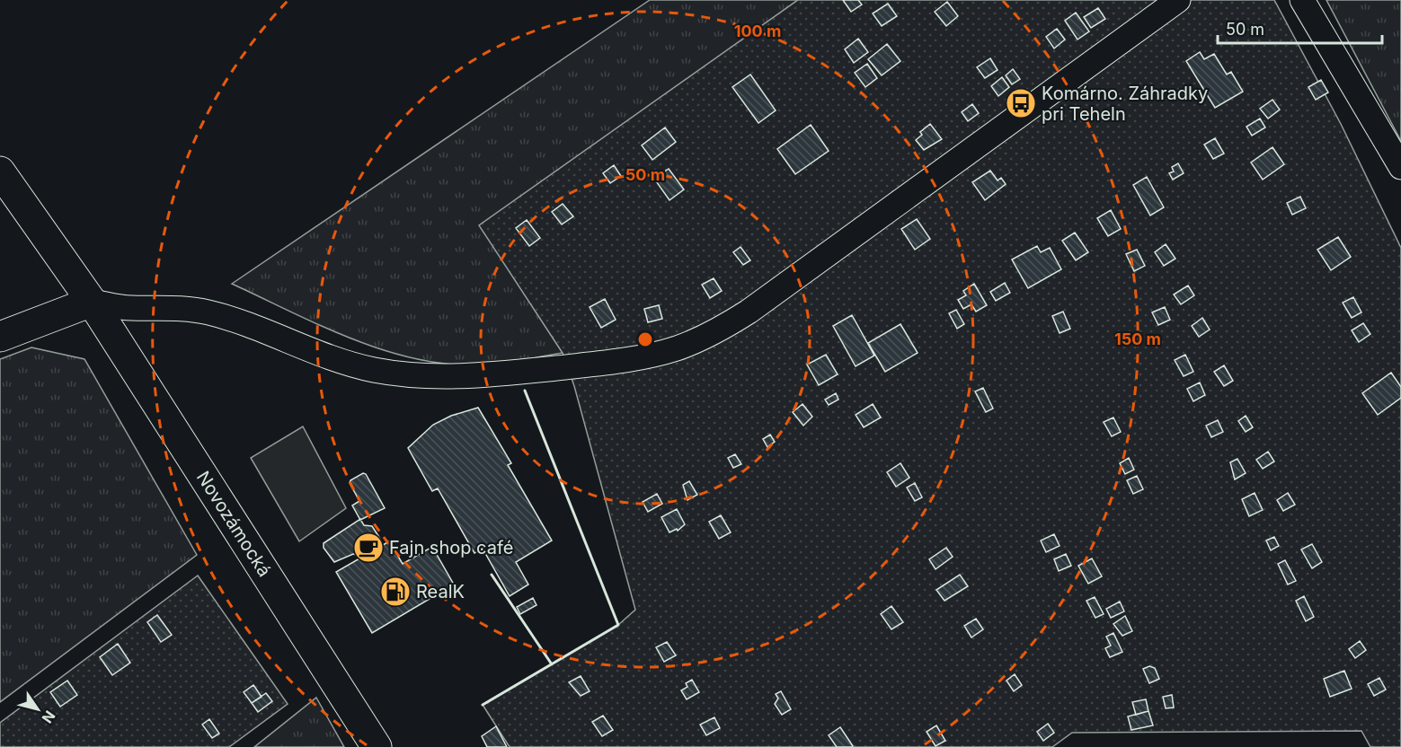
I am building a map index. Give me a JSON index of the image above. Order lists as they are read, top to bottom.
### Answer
{
  "streets": {
    "main road": ["Novozámocká"]
  },
  "places": {
    "bus stop": ["Komárno. Záhradky pri Teheln"],
    "cafe": ["Fajn shop café"],
    "fuel station": ["RealK"]
  },
  "scale_bar": "50 m",
  "north": "bottom right",
  "rings": ["100 m", "50 m", "150 m"]
}
